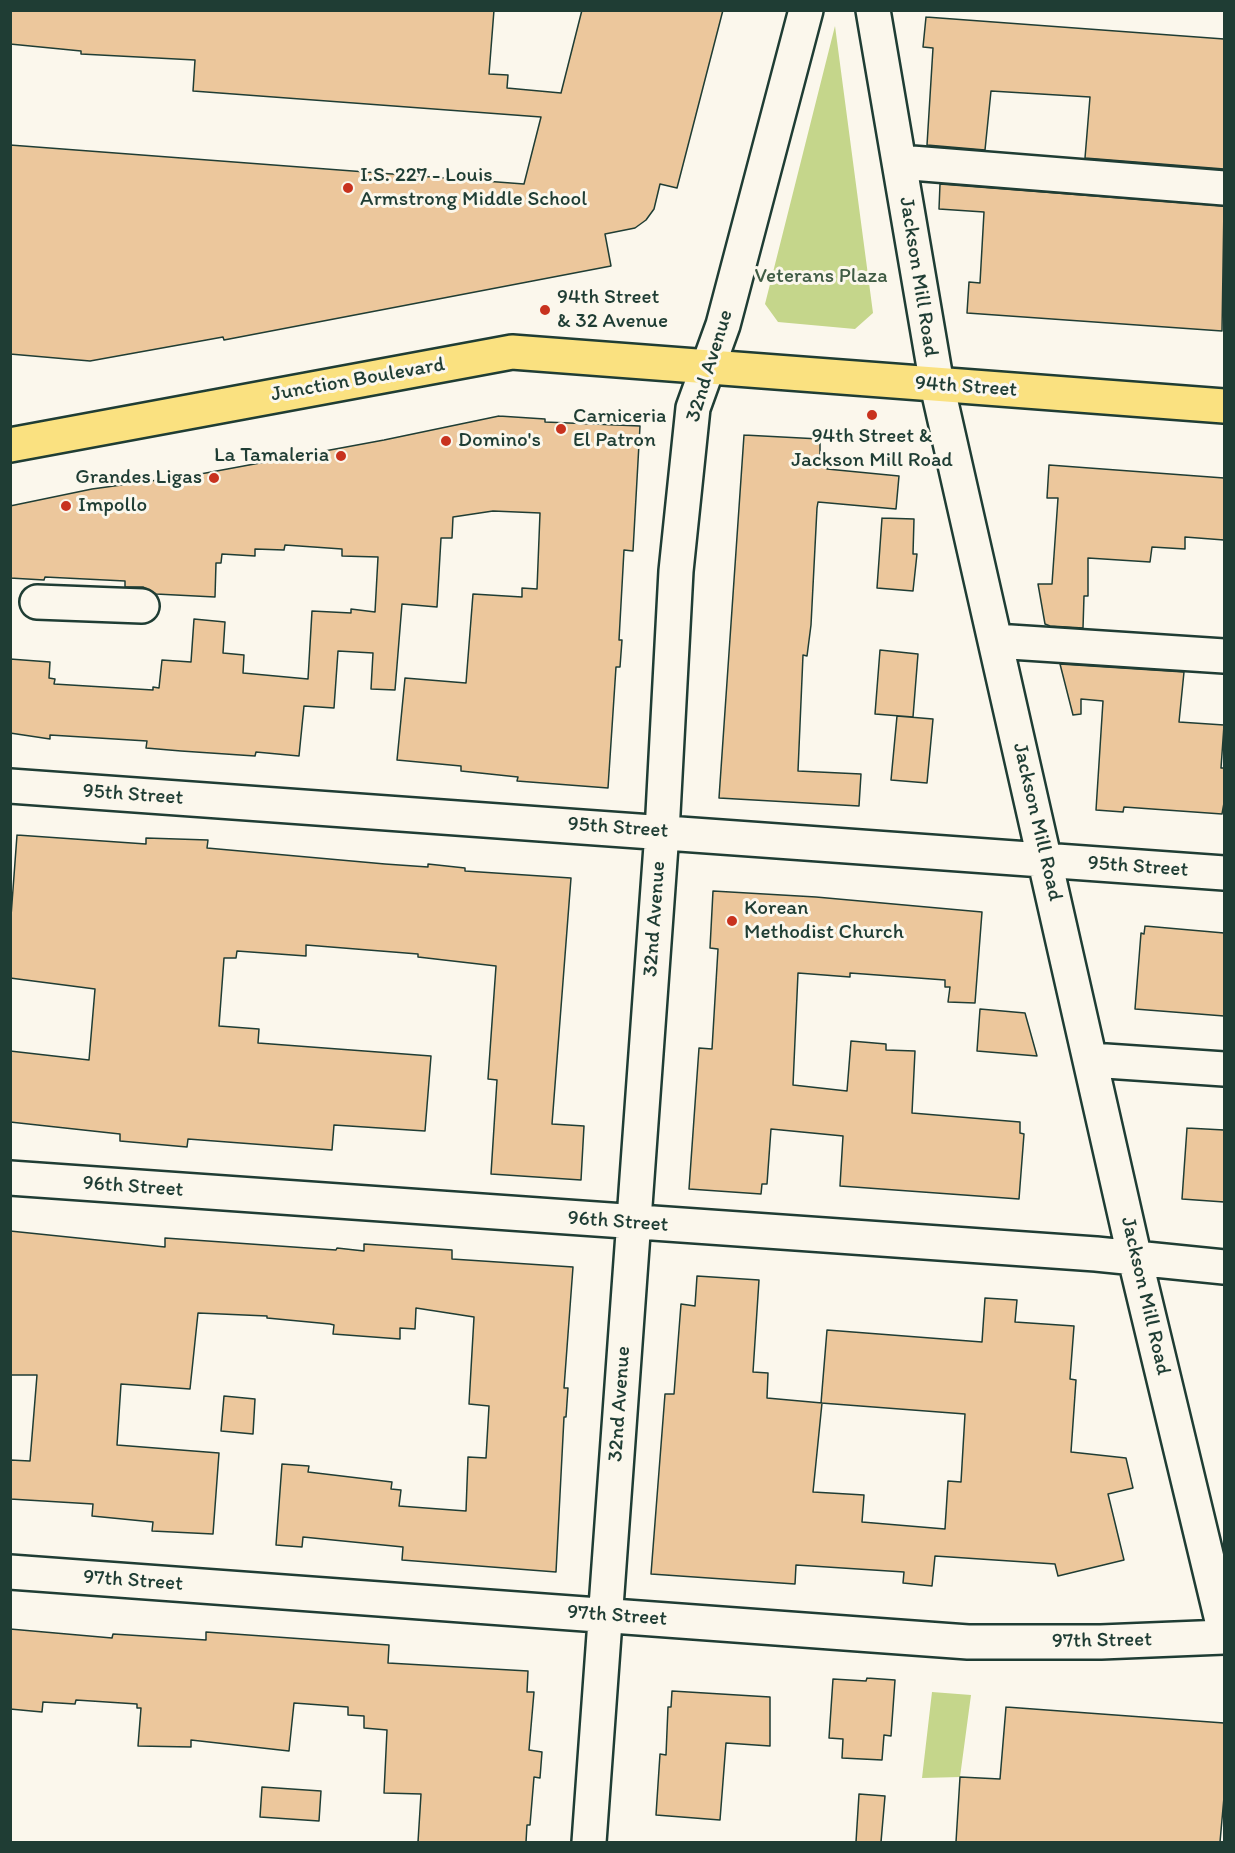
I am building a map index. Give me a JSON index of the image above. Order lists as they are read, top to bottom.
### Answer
{
  "streets": {
    "main road": ["Junction Boulevard", "94th Street"],
    "street": [
      "Jackson Mill Road",
      "32nd Avenue",
      "95th Street",
      "96th Street",
      "97th Street"
    ]
  },
  "crossings": [
    ["Jackson Mill Road", "94th Street"],
    ["Jackson Mill Road", "95th Street"],
    ["Jackson Mill Road", "96th Street"],
    ["32nd Avenue", "Junction Boulevard"],
    ["32nd Avenue", "94th Street"],
    ["32nd Avenue", "95th Street"],
    ["32nd Avenue", "96th Street"],
    ["32nd Avenue", "97th Street"],
    ["Junction Boulevard", "94th Street"]
  ],
  "parks": ["Veterans Plaza"],
  "places": [
    "I.S. 227 - Louis Armstrong Middle School",
    "94th Street & 32 Avenue",
    "94th Street & Jackson Mill Road",
    "Carniceria El Patron",
    "Domino's",
    "La Tamaleria",
    "Grandes Ligas",
    "Impollo",
    "Korean Methodist Church"
  ]
}
